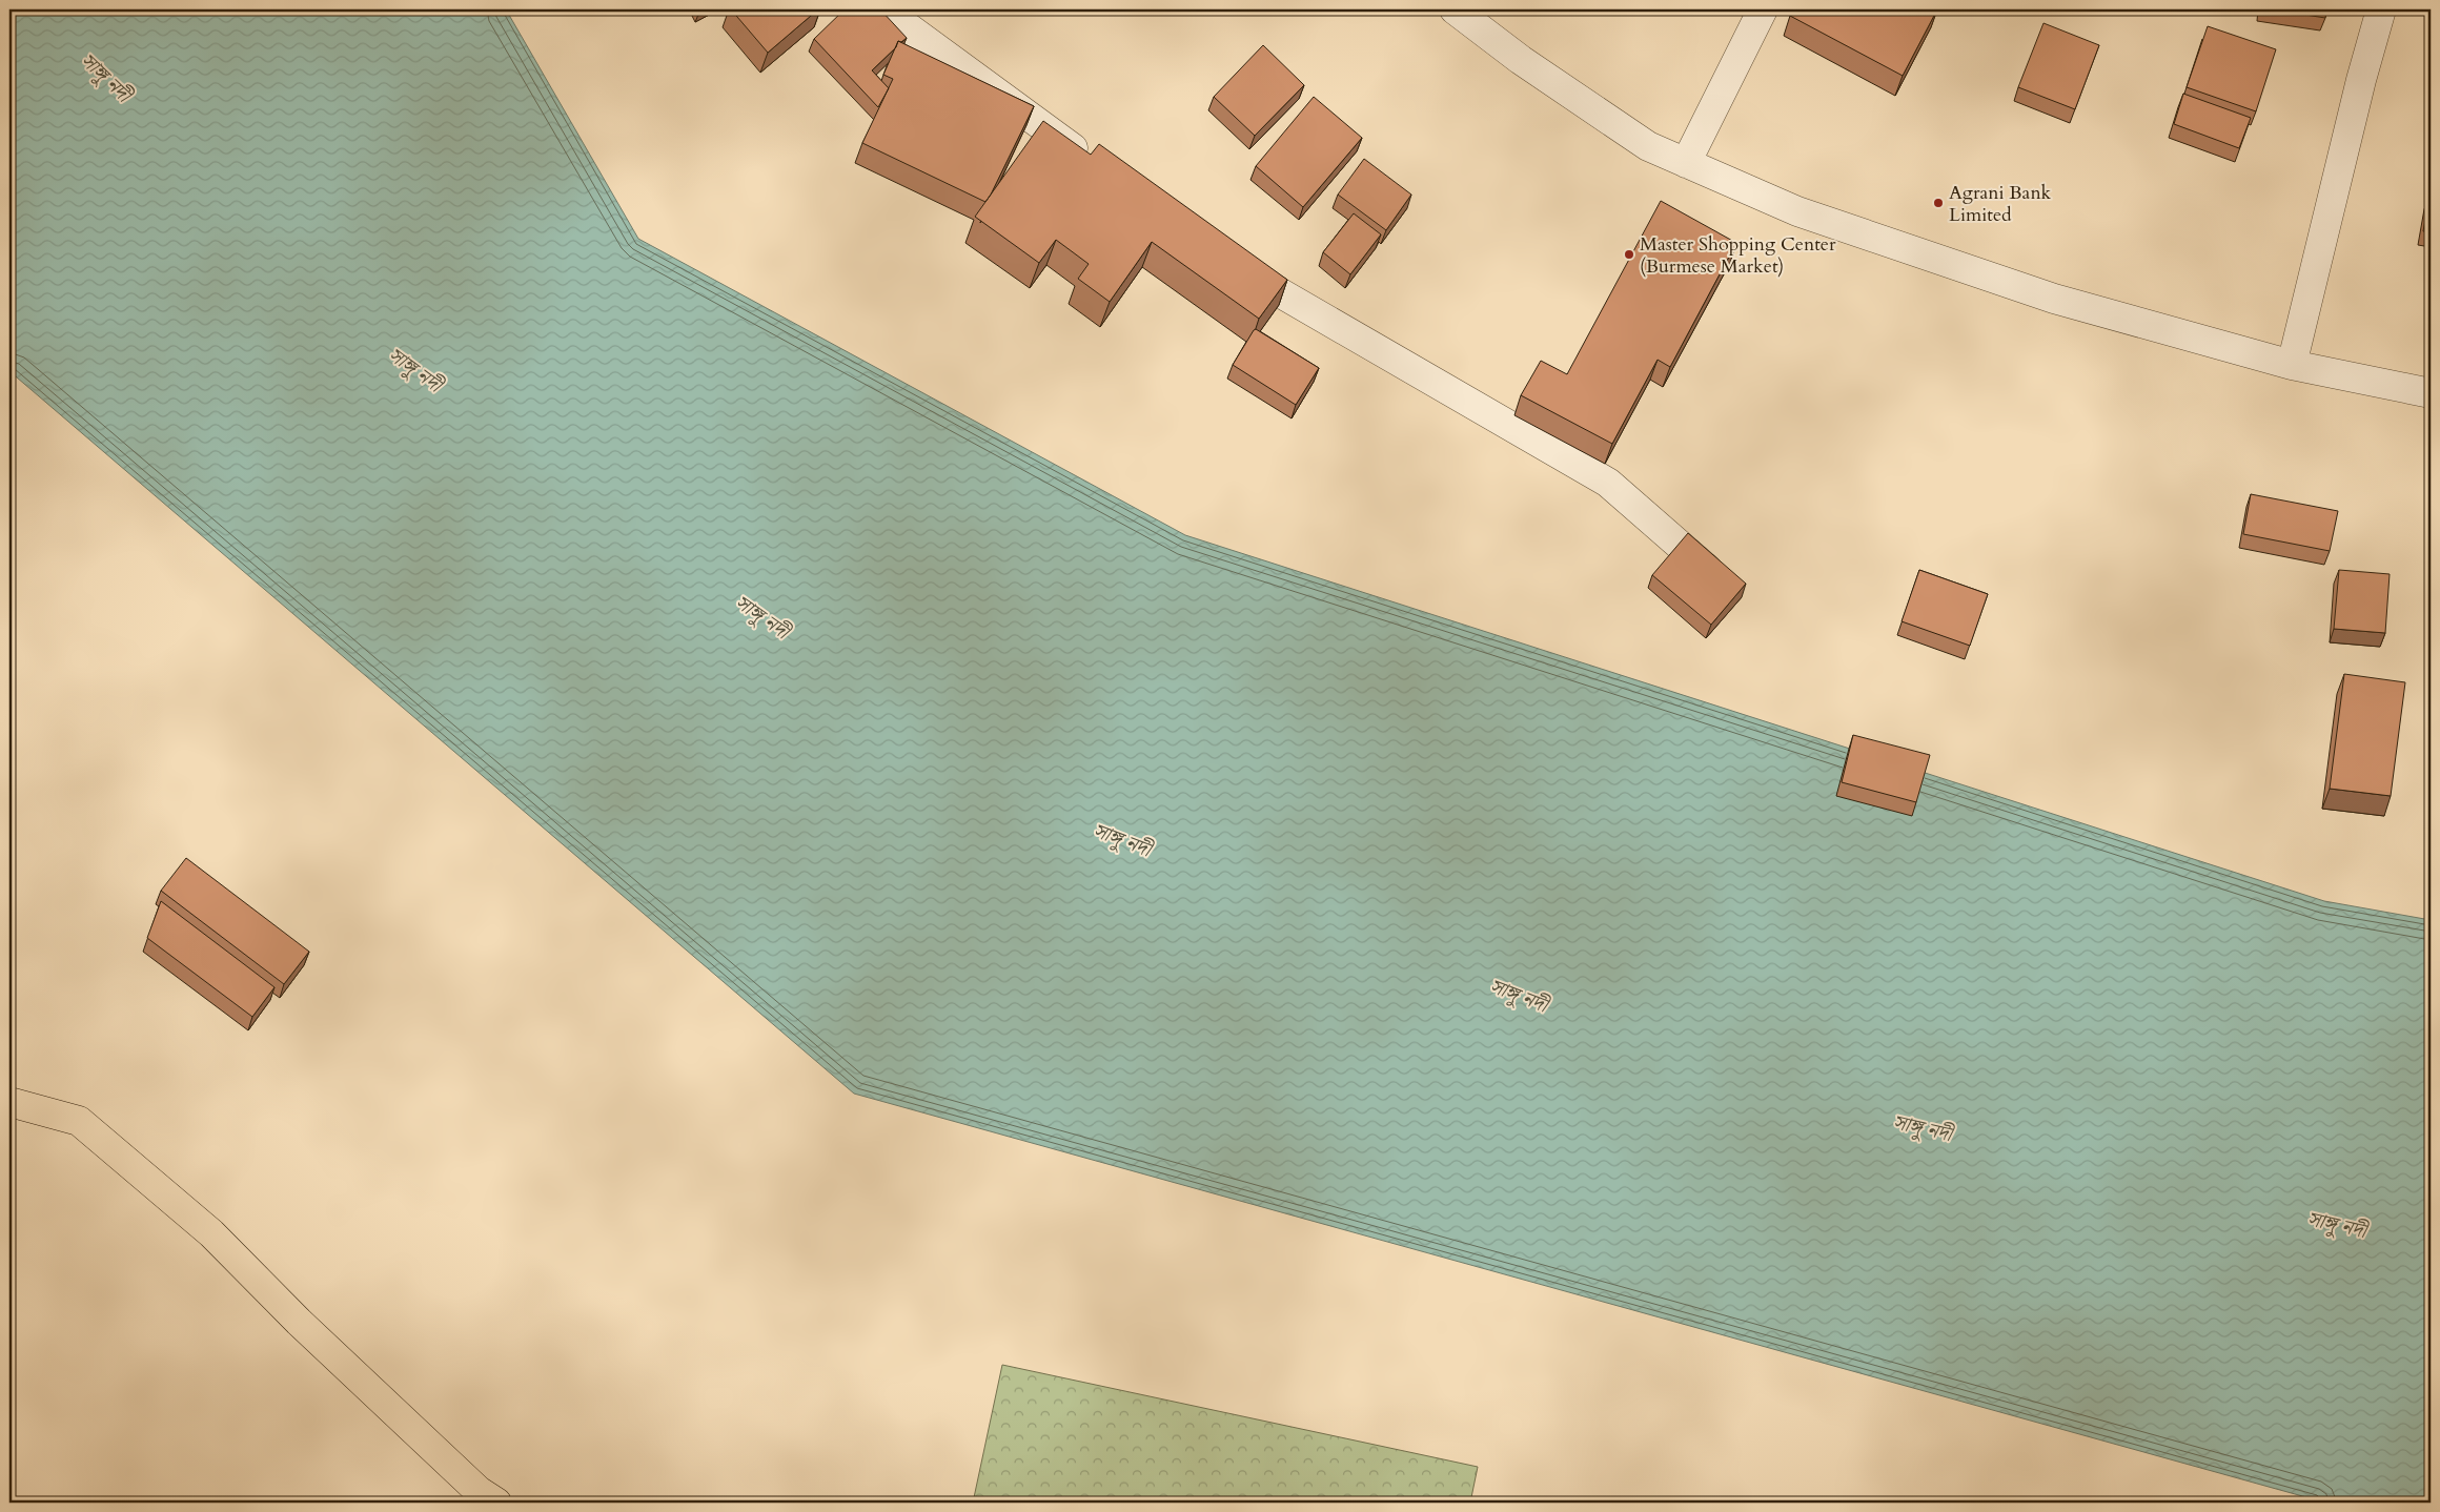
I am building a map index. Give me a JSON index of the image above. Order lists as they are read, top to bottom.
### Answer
{
  "water": ["সাঙ্গু নদী"],
  "places": ["Agrani Bank Limited", "Master Shopping Center (Burmese Market)"]
}
